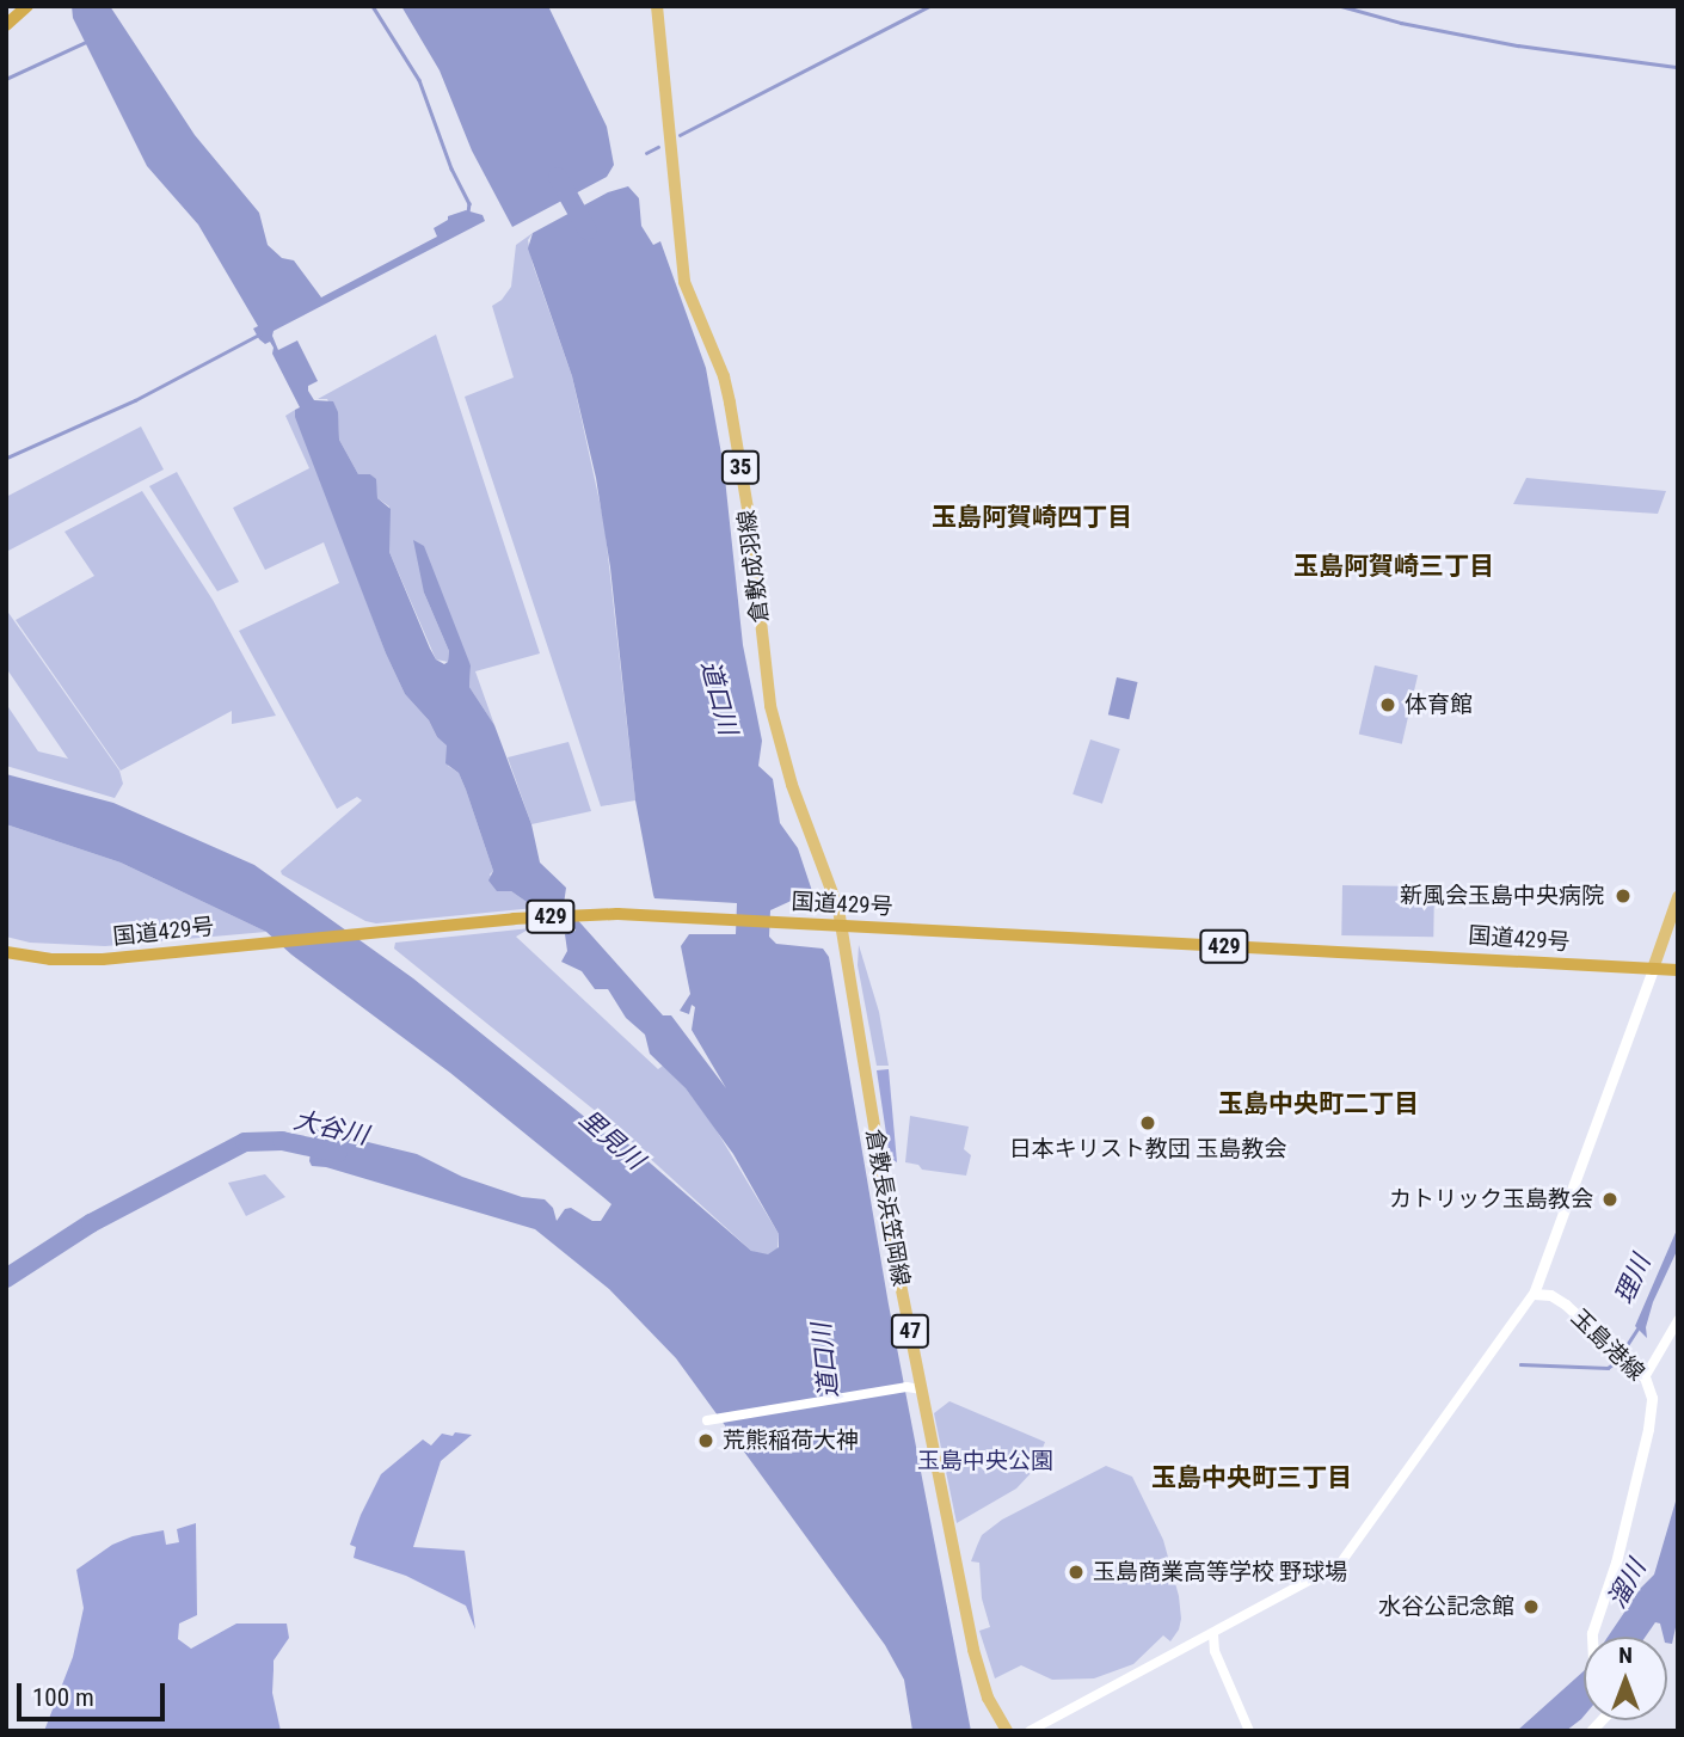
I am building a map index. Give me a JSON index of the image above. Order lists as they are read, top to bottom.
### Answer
{
  "streets": {
    "highway": ["国道429号", "429"],
    "main road": [
      "35",
      "倉敷成羽線",
      "倉敷長浜笠岡線",
      "47",
      "玉島港線"
    ]
  },
  "crossings": [
    ["倉敷成羽線", "国道429号"],
    ["倉敷成羽線", "倉敷長浜笠岡線"],
    ["国道429号", "倉敷長浜笠岡線"]
  ],
  "districts": [
    "玉島阿賀崎四丁目",
    "玉島阿賀崎三丁目",
    "玉島中央町二丁目",
    "玉島中央町三丁目"
  ],
  "water": [
    "道口川",
    "大谷川",
    "里見川",
    "理川",
    "溜川"
  ],
  "parks": ["玉島中央公園"],
  "places": [
    "体育館",
    "新風会玉島中央病院",
    "日本キリスト教団 玉島教会",
    "カトリック玉島教会",
    "荒熊稲荷大神",
    "玉島商業高等学校 野球場",
    "水谷公記念館"
  ],
  "scale_bar": "100 m",
  "north": "top"
}
